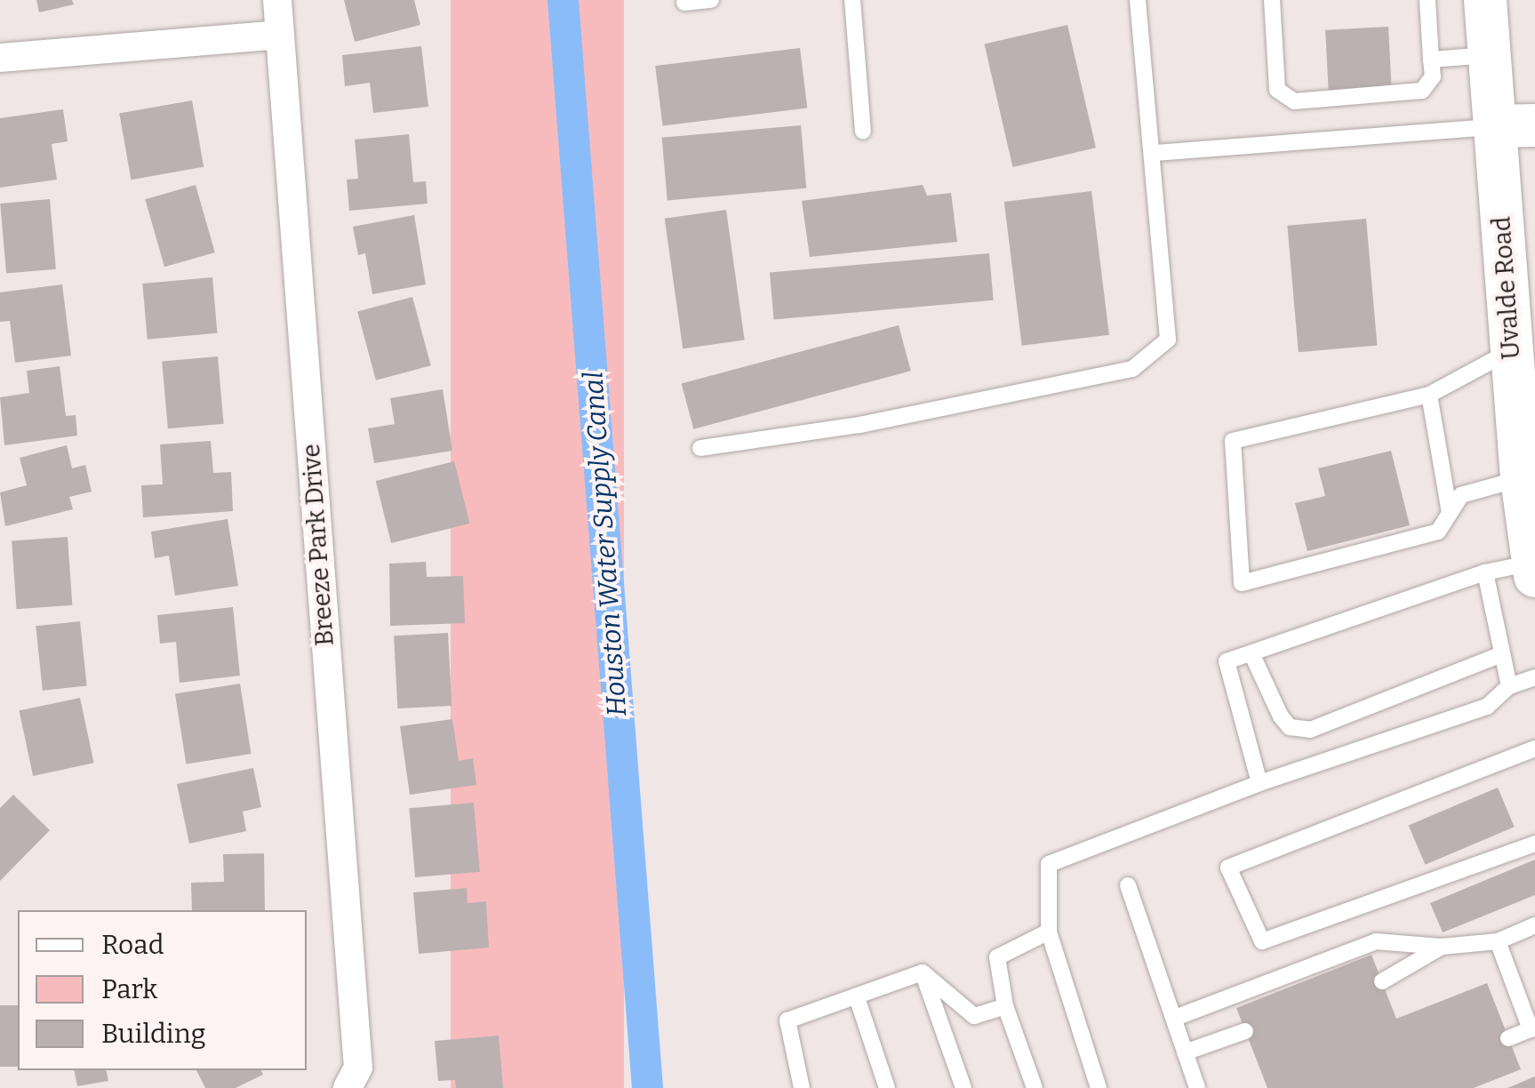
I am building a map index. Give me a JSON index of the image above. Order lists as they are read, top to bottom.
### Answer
{
  "streets": {
    "main road": ["Uvalde Road"],
    "street": ["Breeze Park Drive"]
  },
  "water": ["Houston Water Supply Canal"],
  "legend": ["Road", "Park", "Building"]
}
